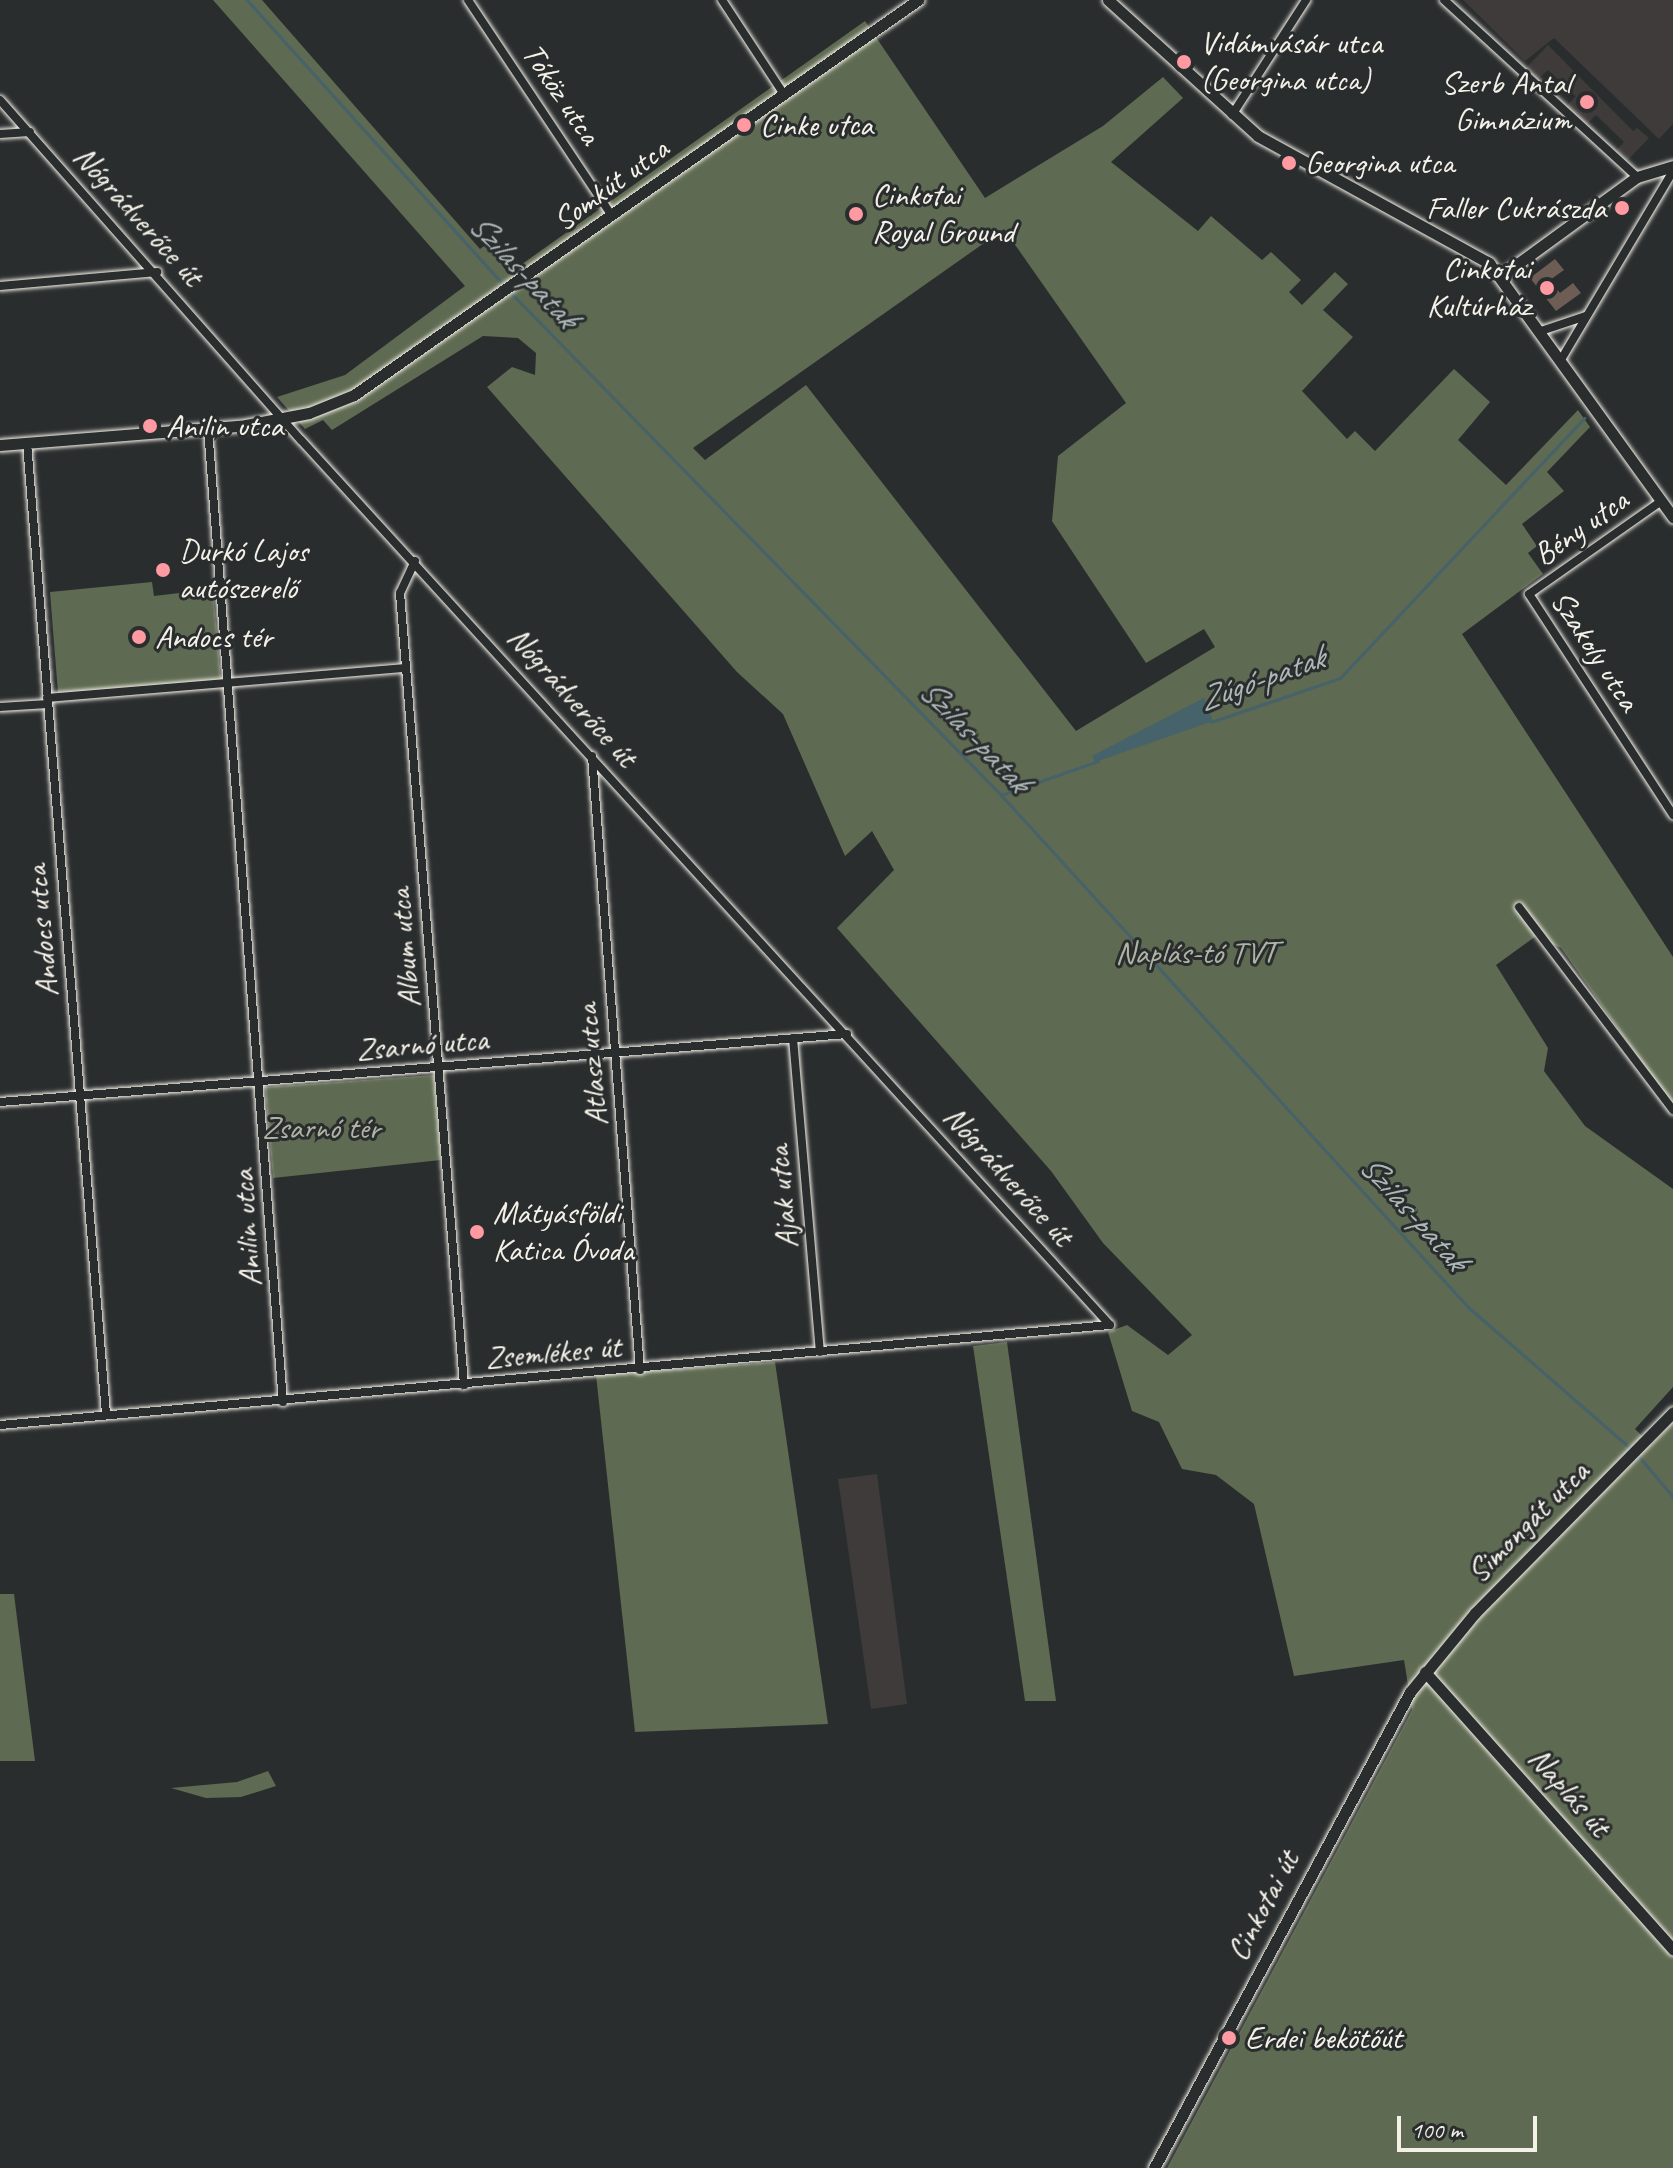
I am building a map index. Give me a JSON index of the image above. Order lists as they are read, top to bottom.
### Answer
{
  "streets": {
    "main road": [
      "Somkút utca",
      "Simongát utca",
      "Naplás út",
      "Cinkotai út"
    ],
    "street": [
      "Tóköz utca",
      "Nógrádverőce út",
      "Bény utca",
      "Szakoly utca",
      "Andocs utca",
      "Album utca",
      "Zsarnó utca",
      "Atlasz utca",
      "Ajak utca",
      "Anilin utca",
      "Zsemlékes út"
    ]
  },
  "crossings": [
    ["Tóköz utca", "Somkút utca"],
    ["Somkút utca", "Nógrádverőce út"],
    ["Somkút utca", "Andocs utca"],
    ["Somkút utca", "Anilin utca"],
    ["Nógrádverőce út", "Album utca"],
    ["Nógrádverőce út", "Zsarnó utca"],
    ["Nógrádverőce út", "Atlasz utca"],
    ["Nógrádverőce út", "Zsemlékes út"],
    ["Bény utca", "Szakoly utca"],
    ["Andocs utca", "Zsarnó utca"],
    ["Andocs utca", "Zsemlékes út"],
    ["Album utca", "Zsarnó utca"],
    ["Album utca", "Zsemlékes út"],
    ["Zsarnó utca", "Atlasz utca"],
    ["Zsarnó utca", "Ajak utca"],
    ["Zsarnó utca", "Anilin utca"],
    ["Atlasz utca", "Zsemlékes út"],
    ["Ajak utca", "Zsemlékes út"],
    ["Anilin utca", "Zsemlékes út"],
    ["Simongát utca", "Naplás út"],
    ["Simongát utca", "Cinkotai út"],
    ["Naplás út", "Cinkotai út"]
  ],
  "water": ["Szilas-patak", "Zúgó-patak"],
  "parks": ["Naplás-tó TVT", "Zsarnó tér"],
  "places": [
    "Vidámvásár utca (Georgina utca)",
    "Szerb Antal Gimnázium",
    "Cinke utca",
    "Georgina utca",
    "Faller Cukrászda",
    "Cinkotai Royal Ground",
    "Cinkotai Kultúrház",
    "Anilin utca",
    "Durkó Lajos autószerelő",
    "Andocs tér",
    "Mátyásföldi Katica Óvoda",
    "Erdei bekötőút"
  ],
  "scale_bar": "100 m"
}
